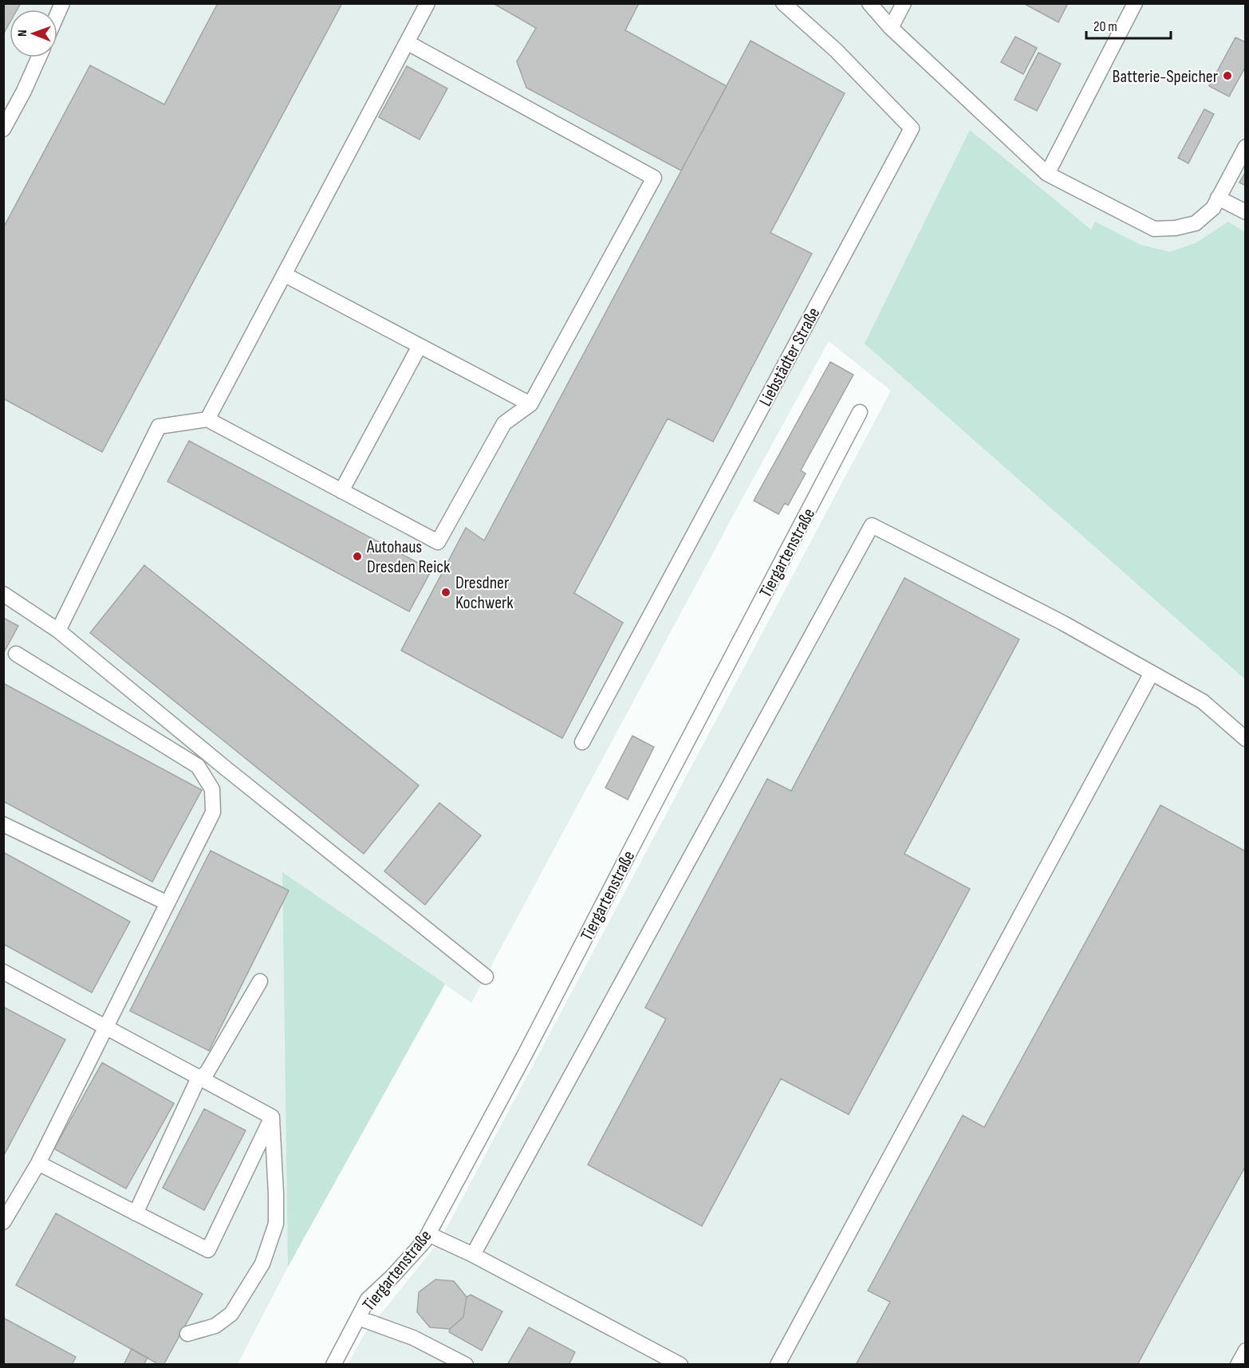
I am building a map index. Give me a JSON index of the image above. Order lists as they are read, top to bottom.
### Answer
{
  "streets": {
    "lane": ["Liebstädter Straße", "Tiergartenstraße"]
  },
  "places": ["Batterie-Speicher", "Autohaus Dresden Reick", "Dresdner Kochwerk"],
  "scale_bar": "20 m",
  "north": "left"
}
